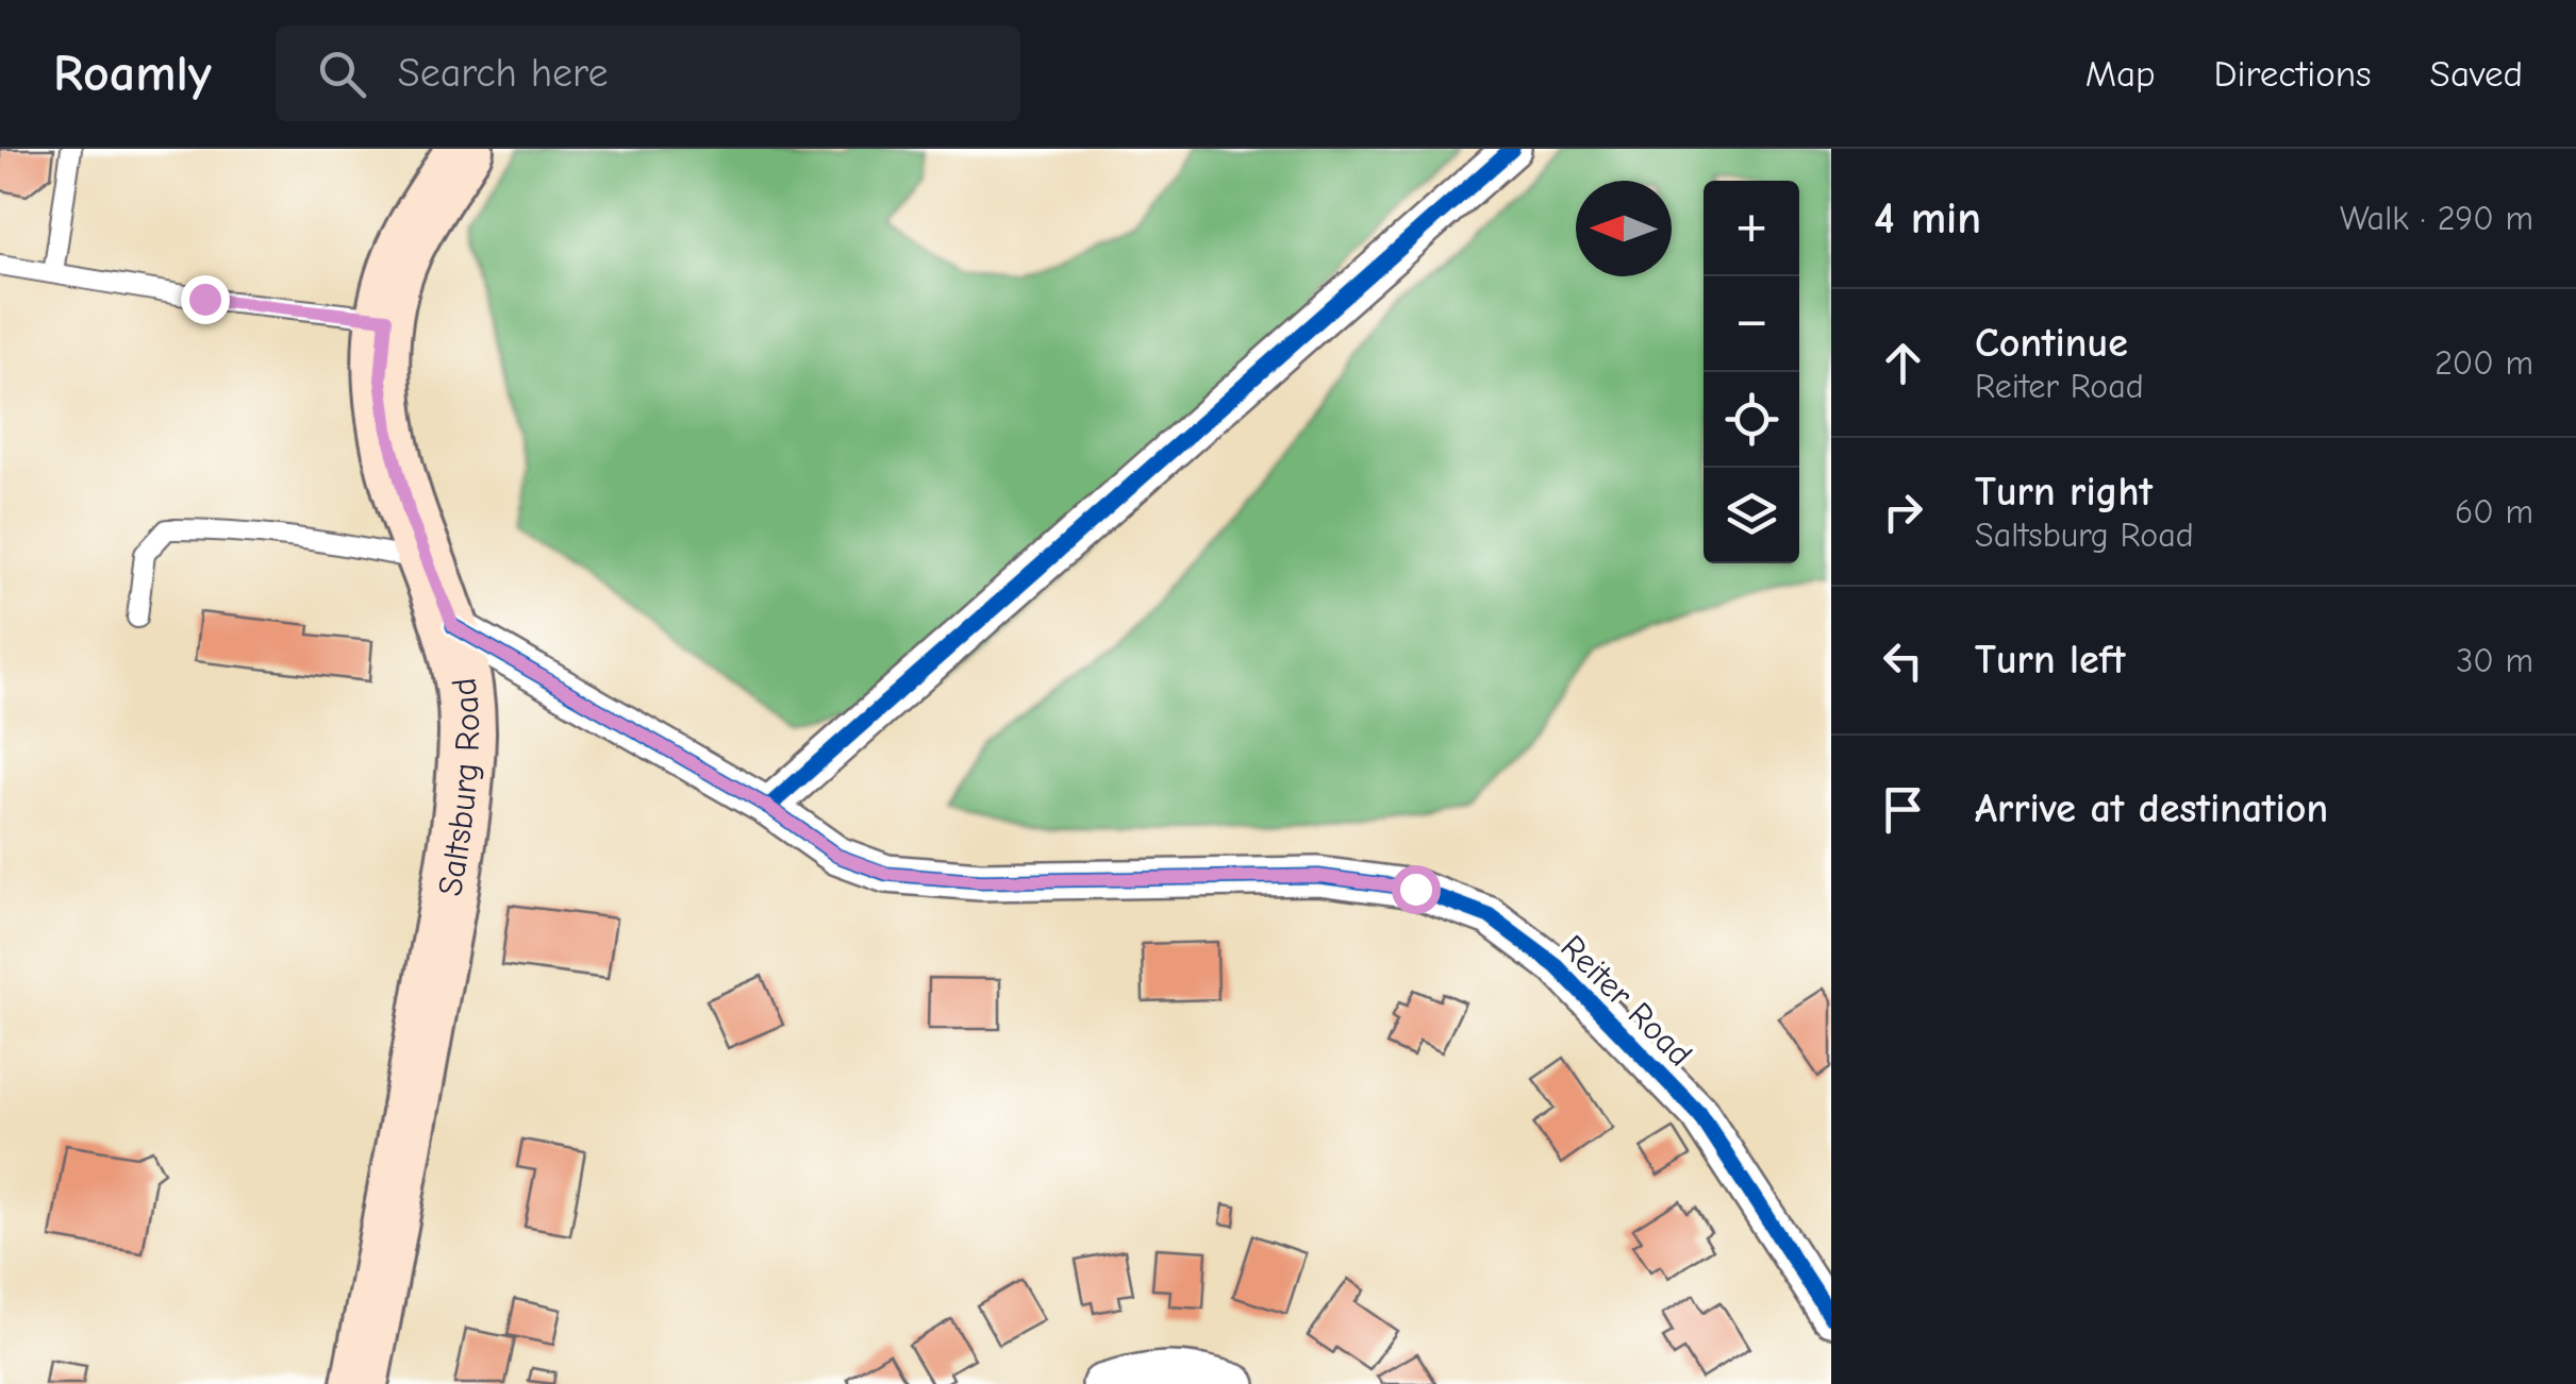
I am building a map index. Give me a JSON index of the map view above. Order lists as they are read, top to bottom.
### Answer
{
  "streets": {
    "main road": ["Saltsburg Road"],
    "street": ["Reiter Road"]
  },
  "crossings": [
    ["Saltsburg Road", "Reiter Road"]
  ],
  "north": "left",
  "page": {
    "header": "Roamly",
    "search": "Search here",
    "nav": ["Map", "Directions", "Saved"],
    "heading": ["4 min", "Walk · 290 m"],
    "map_buttons": ["+", "−"],
    "list": [
      ["Continue", "Reiter Road", "200 m"],
      ["Turn right", "Saltsburg Road", "60 m"],
      ["Turn left", "30 m"],
      "Arrive at destination"
    ]
  }
}
